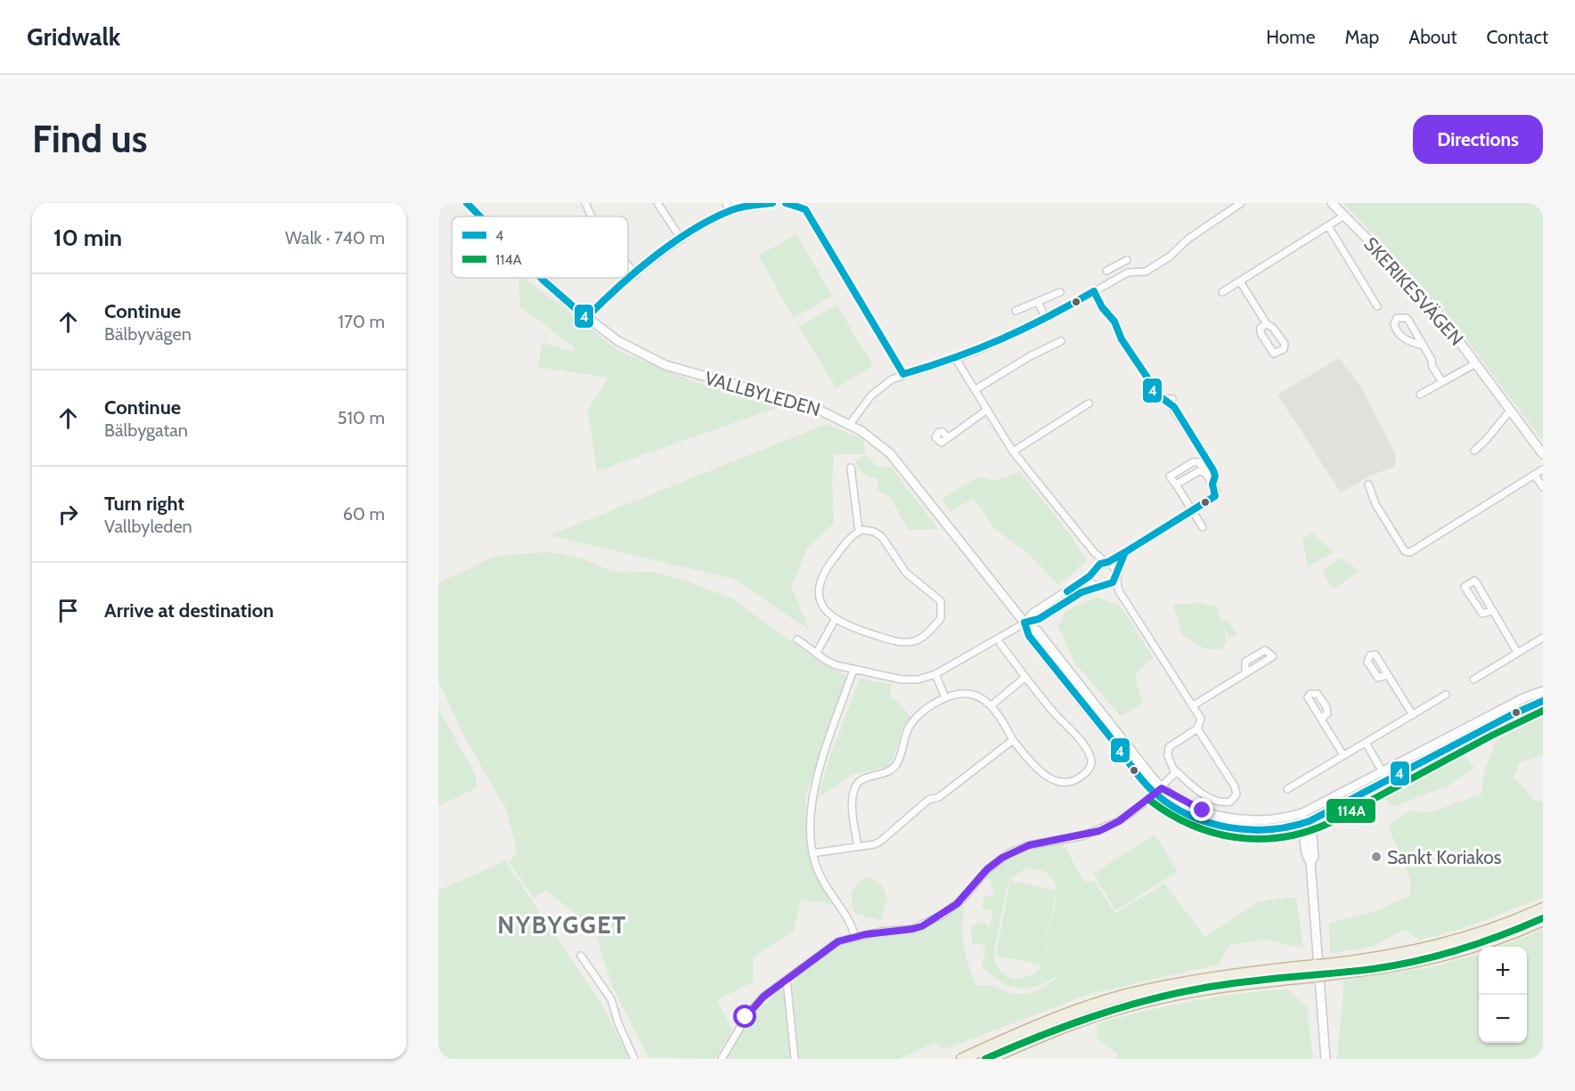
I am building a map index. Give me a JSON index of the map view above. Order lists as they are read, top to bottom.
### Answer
{
  "streets": {
    "main road": ["SKERIKESVÄGEN", "VALLBYLEDEN"]
  },
  "districts": ["NYBYGGET"],
  "places": ["Sankt Koriakos"],
  "lines": ["transit line 4", "transit line 114A"],
  "legend": ["4", "114A"],
  "page": {
    "header": "Gridwalk",
    "nav": [
      "Home",
      "Map",
      "About",
      "Contact"
    ],
    "buttons": "Directions",
    "title": "Find us",
    "heading": ["10 min", "Walk · 740 m"],
    "list": [
      ["Continue", "Bälbyvägen", "170 m"],
      ["Continue", "Bälbygatan", "510 m"],
      ["Turn right", "Vallbyleden", "60 m"],
      "Arrive at destination"
    ],
    "map_buttons": ["+", "−"]
  }
}
